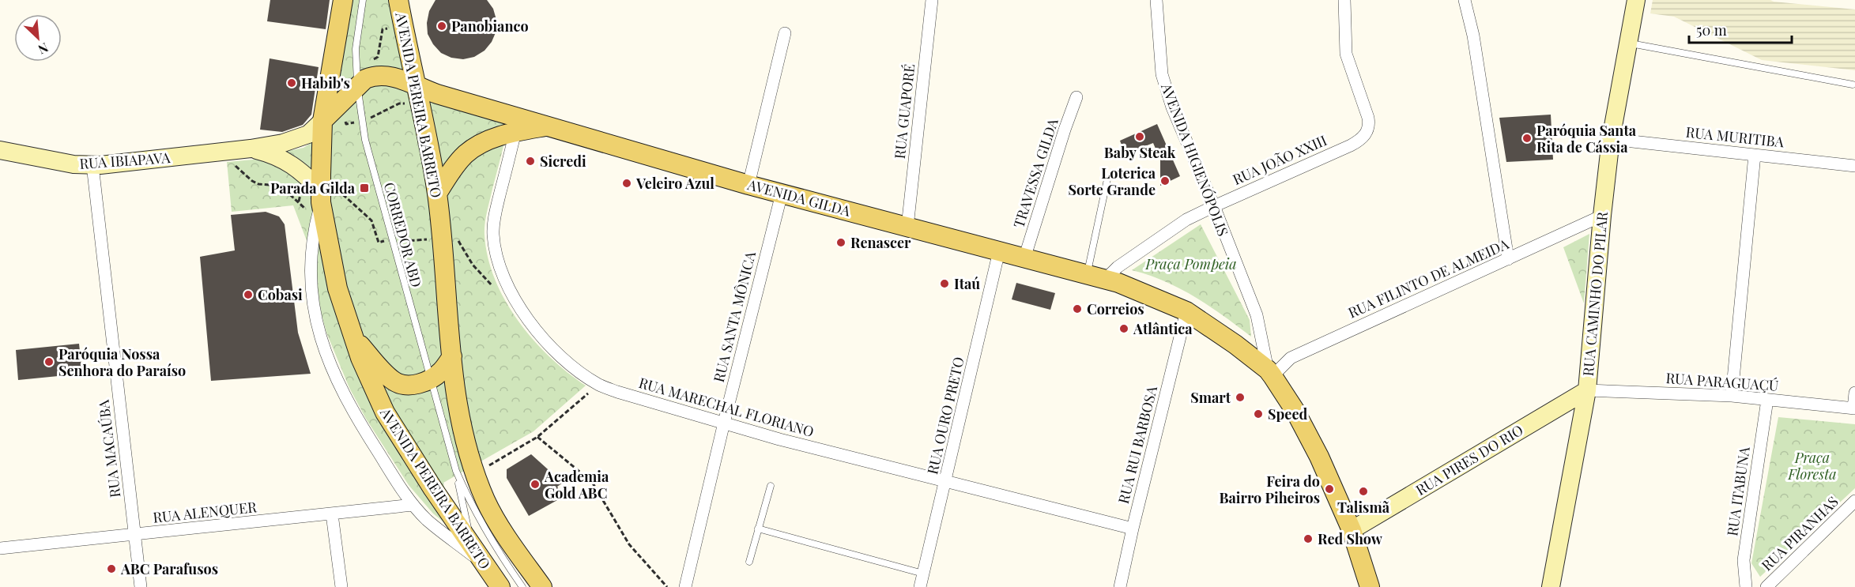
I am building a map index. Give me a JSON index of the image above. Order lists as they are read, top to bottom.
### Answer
{
  "streets": {
    "main road": [
      "AVENIDA PEREIRA BARRETO",
      "AVENIDA HIGIENÓPOLIS",
      "RUA IBIAPAVA",
      "AVENIDA GILDA",
      "RUA CAMINHO DO PILAR",
      "RUA PIRES DO RIO"
    ],
    "street": [
      "RUA GUAPORÉ",
      "RUA MURITIBA",
      "RUA JOÃO XXIII",
      "TRAVESSA GILDA",
      "RUA FILINTO DE ALMEIDA",
      "RUA SANTA MÔNICA",
      "RUA PARAGUAÇÚ",
      "RUA MARECHAL FLORIANO",
      "RUA OURO PRETO",
      "RUA RUI BARBOSA",
      "RUA MACAÚBA",
      "RUA ITABUNA",
      "RUA ALENQUER",
      "RUA PIRANHAS"
    ],
    "lane": ["CORREDOR ABD"]
  },
  "crossings": [
    ["AVENIDA PEREIRA BARRETO", "RUA IBIAPAVA"],
    ["AVENIDA PEREIRA BARRETO", "AVENIDA GILDA"],
    ["AVENIDA PEREIRA BARRETO", "CORREDOR ABD"],
    ["RUA GUAPORÉ", "AVENIDA GILDA"],
    ["RUA MURITIBA", "RUA CAMINHO DO PILAR"],
    ["AVENIDA HIGIENÓPOLIS", "RUA JOÃO XXIII"],
    ["AVENIDA HIGIENÓPOLIS", "AVENIDA GILDA"],
    ["AVENIDA HIGIENÓPOLIS", "RUA FILINTO DE ALMEIDA"],
    ["AVENIDA HIGIENÓPOLIS", "RUA PIRES DO RIO"],
    ["RUA JOÃO XXIII", "AVENIDA GILDA"],
    ["RUA IBIAPAVA", "AVENIDA GILDA"],
    ["RUA IBIAPAVA", "RUA MACAÚBA"],
    ["TRAVESSA GILDA", "AVENIDA GILDA"],
    ["AVENIDA GILDA", "CORREDOR ABD"],
    ["AVENIDA GILDA", "RUA FILINTO DE ALMEIDA"],
    ["AVENIDA GILDA", "RUA SANTA MÔNICA"],
    ["AVENIDA GILDA", "RUA OURO PRETO"],
    ["AVENIDA GILDA", "RUA RUI BARBOSA"],
    ["RUA FILINTO DE ALMEIDA", "RUA CAMINHO DO PILAR"],
    ["RUA CAMINHO DO PILAR", "RUA PARAGUAÇÚ"],
    ["RUA CAMINHO DO PILAR", "RUA PIRES DO RIO"],
    ["RUA SANTA MÔNICA", "RUA MARECHAL FLORIANO"],
    ["RUA PARAGUAÇÚ", "RUA PIRES DO RIO"],
    ["RUA PARAGUAÇÚ", "RUA ITABUNA"],
    ["RUA MARECHAL FLORIANO", "RUA OURO PRETO"],
    ["RUA MARECHAL FLORIANO", "RUA RUI BARBOSA"],
    ["RUA MACAÚBA", "RUA ALENQUER"]
  ],
  "parks": ["Praça Pompeia", "Praça Floresta"],
  "places": {
    "other": [
      "Panobianco",
      "Habib's",
      "Baby Steak",
      "Paróquia Santa Rita de Cássia",
      "Sicredi",
      "Loterica Sorte Grande",
      "Veleiro Azul",
      "Renascer",
      "Itaú",
      "Cobasi",
      "Correios",
      "Atlântica",
      "Paróquia Nossa Senhora do Paraíso",
      "Smart",
      "Speed",
      "Academia Gold ABC",
      "Feira do Bairro Piheiros",
      "Talismã",
      "Red Show",
      "ABC Parafusos"
    ],
    "transit": ["Parada Gilda"]
  },
  "scale_bar": "50 m",
  "north": "bottom right"
}
